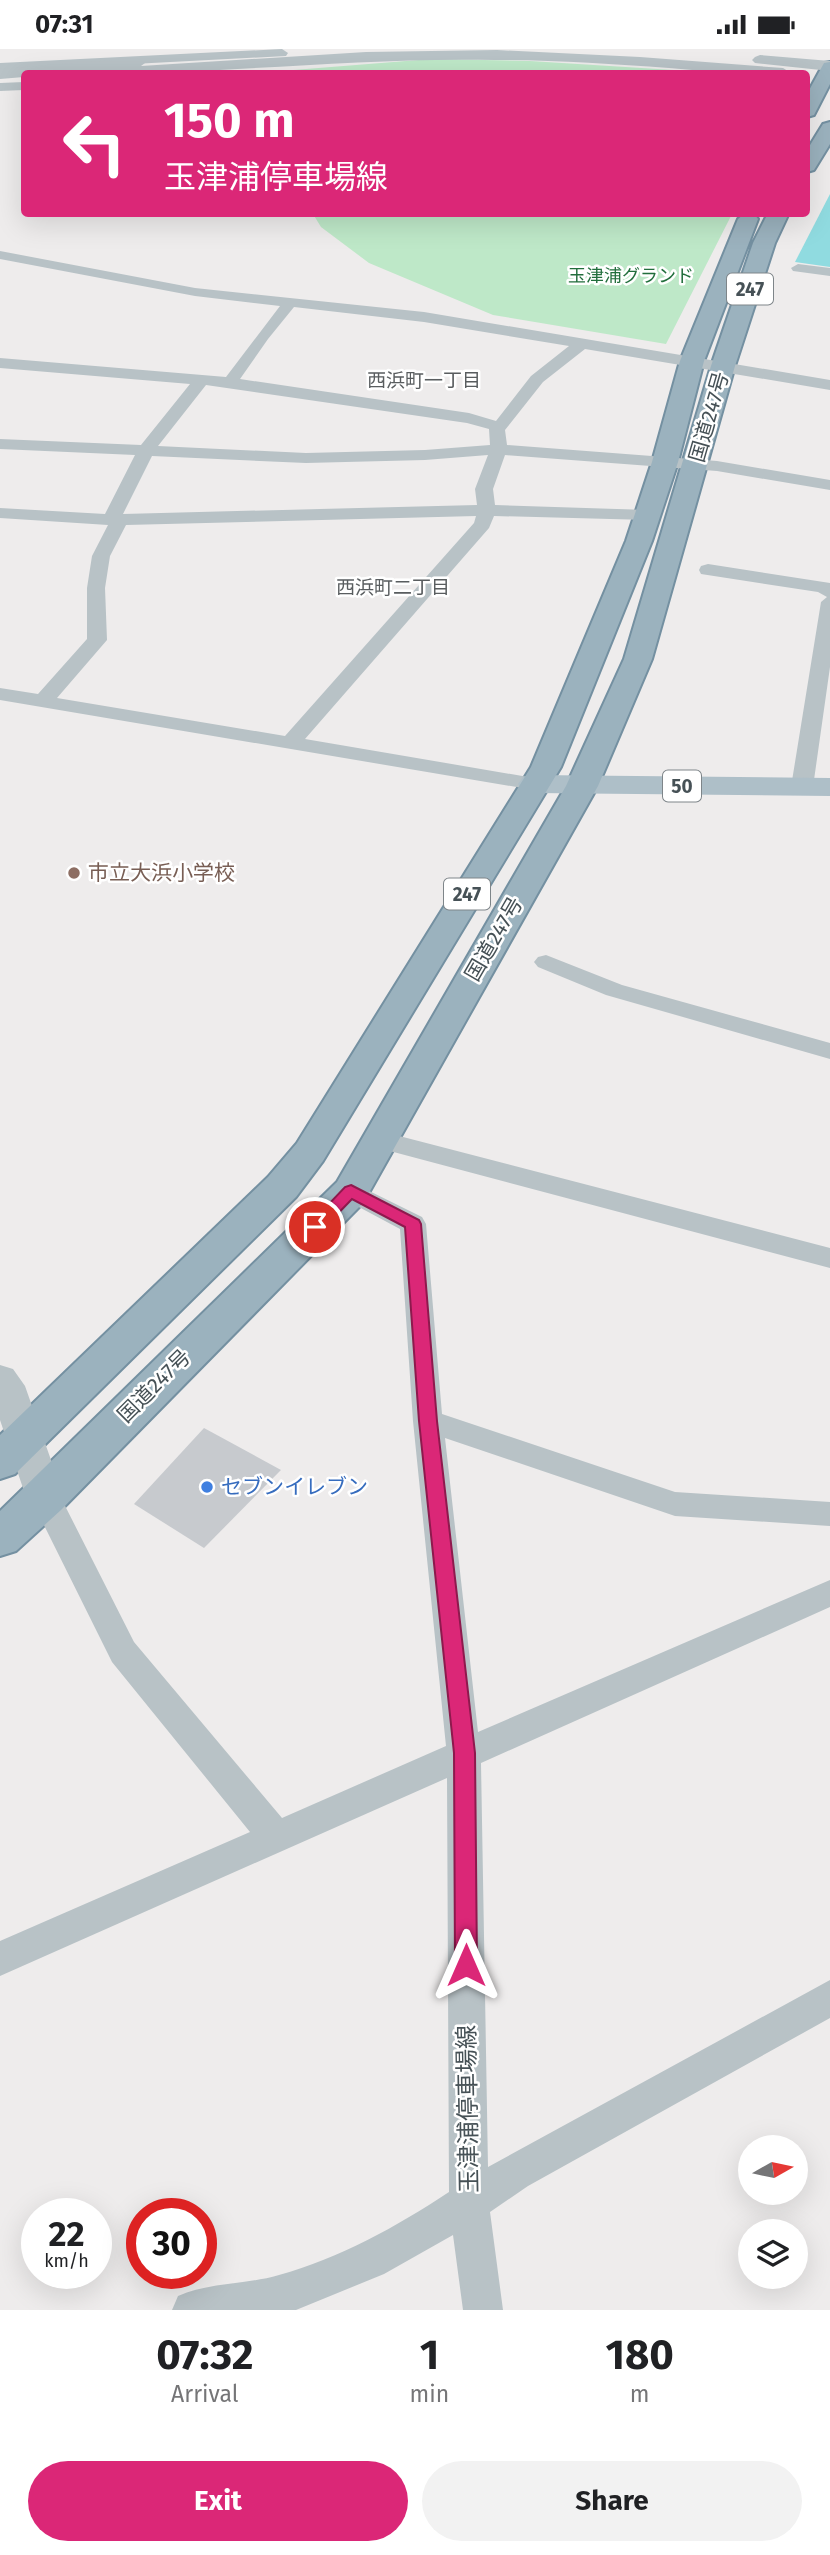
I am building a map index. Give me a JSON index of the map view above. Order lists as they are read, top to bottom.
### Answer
{
  "streets": {
    "highway": ["247", "国道247号"],
    "main road": ["50"],
    "street": ["玉津浦停車場線"]
  },
  "crossings": [
    ["国道247号", "50"],
    ["国道247号", "玉津浦停車場線"]
  ],
  "districts": ["西浜町一丁目", "西浜町二丁目"],
  "parks": ["玉津浦グランド"],
  "places": ["市立大浜小学校", "セブンイレブン"],
  "north": "right",
  "page": {
    "status": "07:31",
    "turn": ["150 m", "玉津浦停車場線"],
    "speed": "22 km/h",
    "limit": "30",
    "eta": [
      "07:32",
      "Arrival",
      "1",
      "min",
      "180",
      "m"
    ],
    "buttons": ["Exit", "Share"]
  }
}
